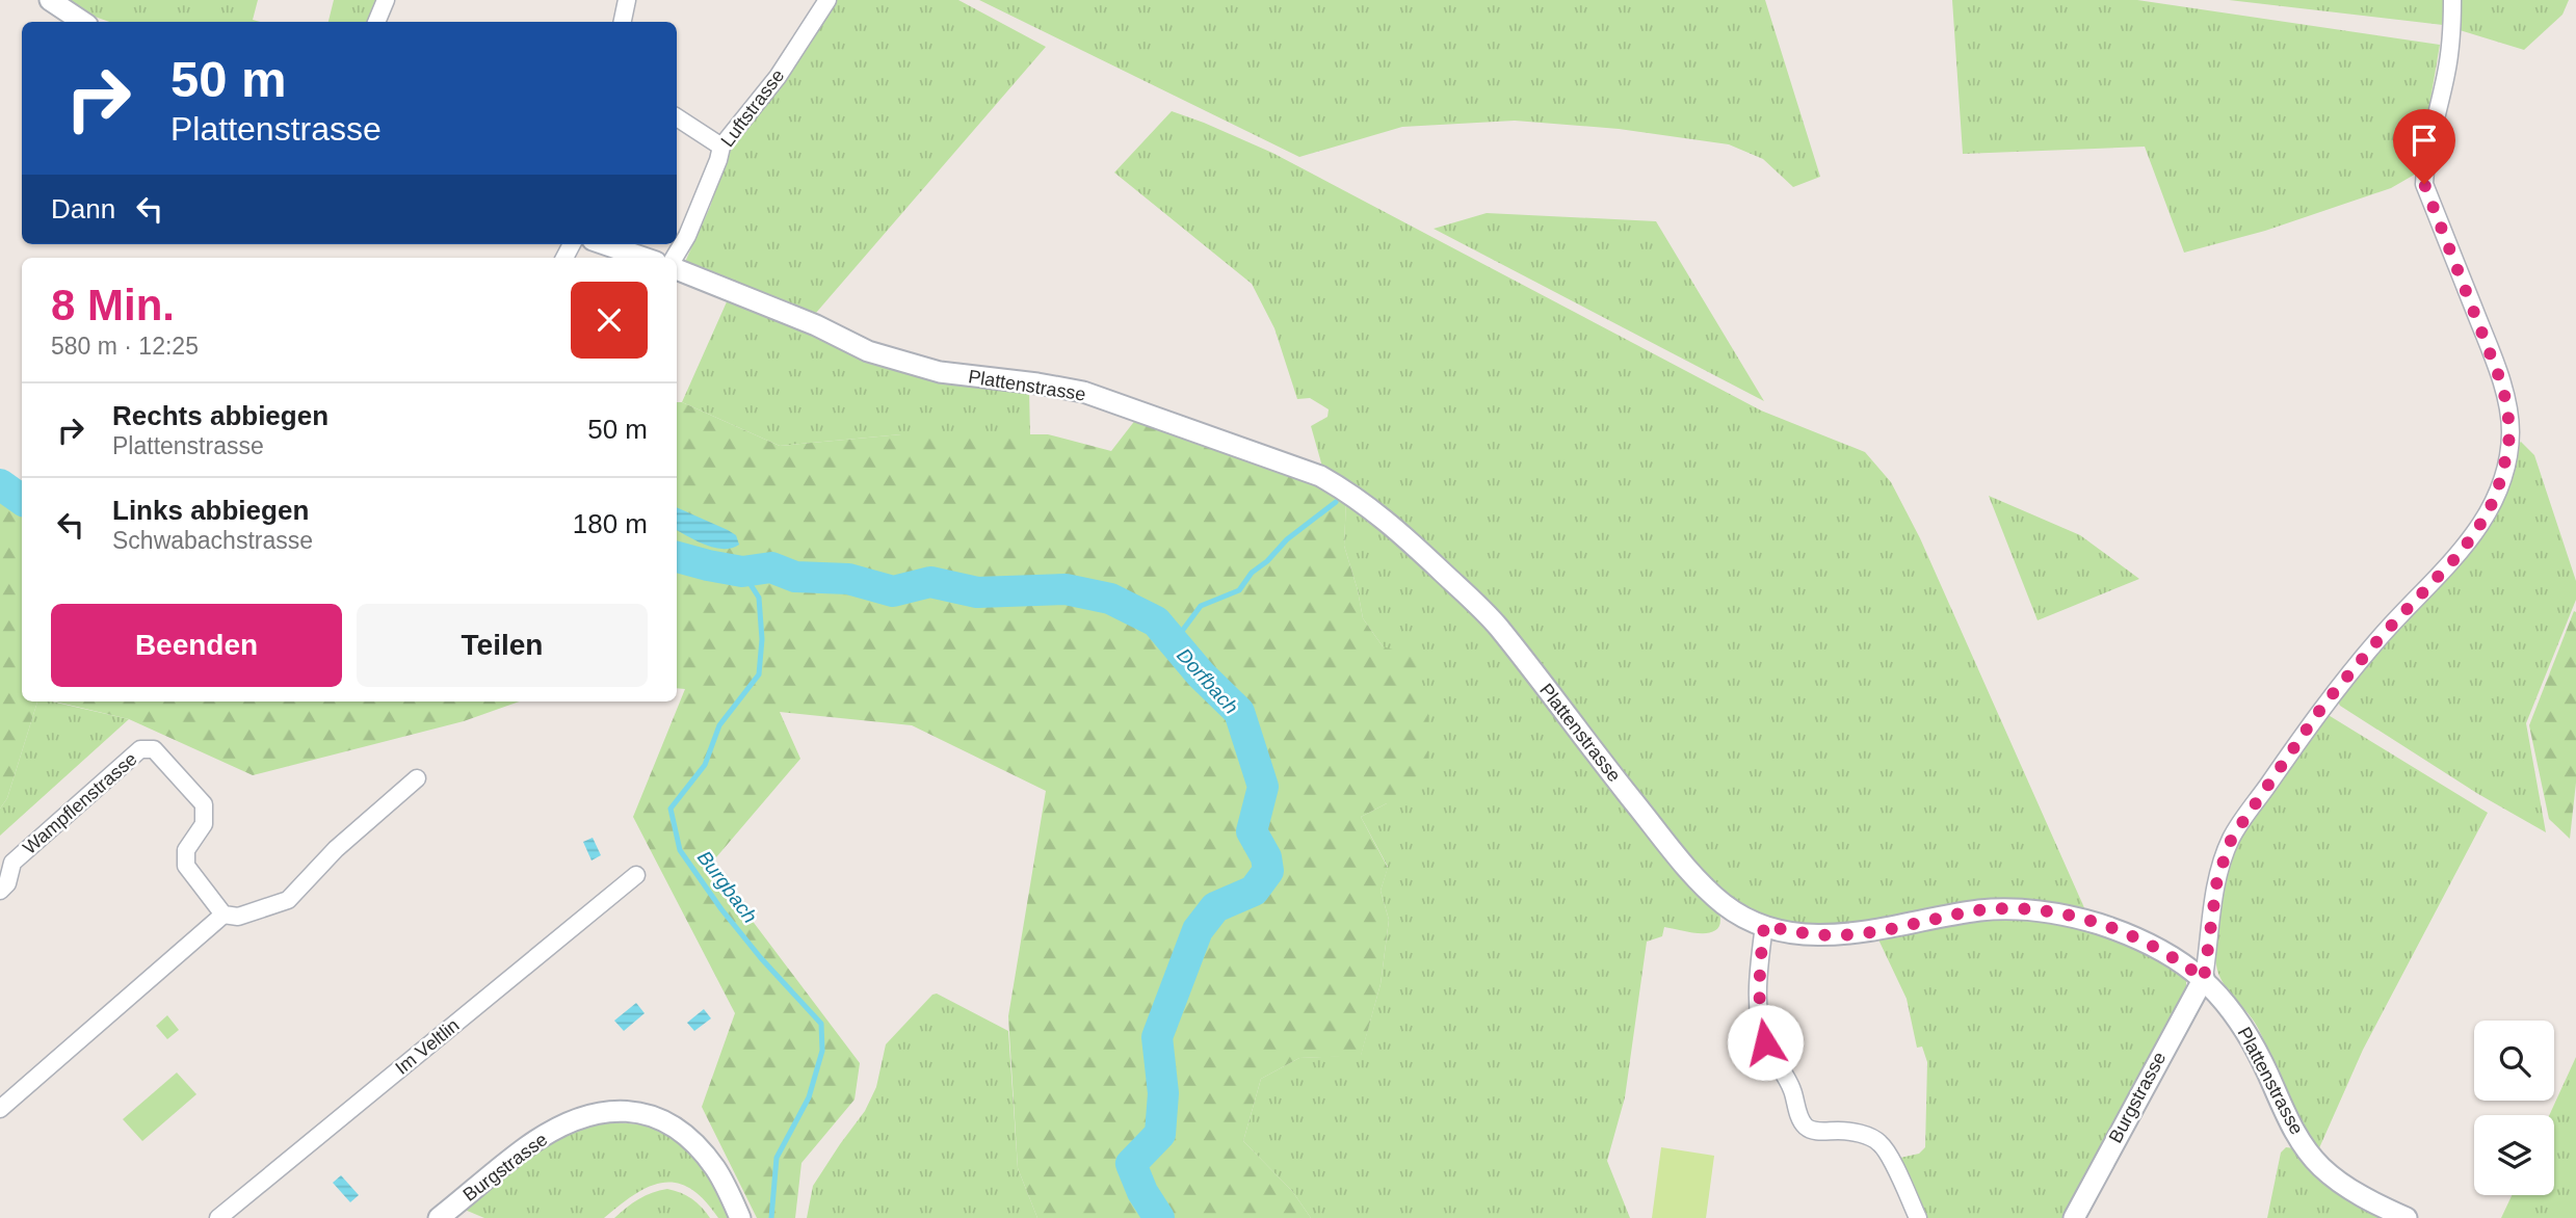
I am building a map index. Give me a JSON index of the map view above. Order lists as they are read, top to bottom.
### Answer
{
  "streets": {
    "street": [
      "Luftstrasse",
      "Plattenstrasse",
      "Wampflenstrasse",
      "Im Veltlin",
      "Burgstrasse"
    ]
  },
  "crossings": [
    ["Plattenstrasse", "Burgstrasse"]
  ],
  "water": ["Dorfbach", "Burgbach"],
  "page": {
    "turn": ["50 m", "Plattenstrasse"],
    "then": "Dann",
    "heading": ["8 Min.", "580 m · 12:25"],
    "list": [
      {
        "name": "Rechts abbiegen",
        "note": "Plattenstrasse",
        "value": "50 m"
      },
      {
        "name": "Links abbiegen",
        "note": "Schwabachstrasse",
        "value": "180 m"
      }
    ],
    "buttons": ["Beenden", "Teilen"]
  }
}
